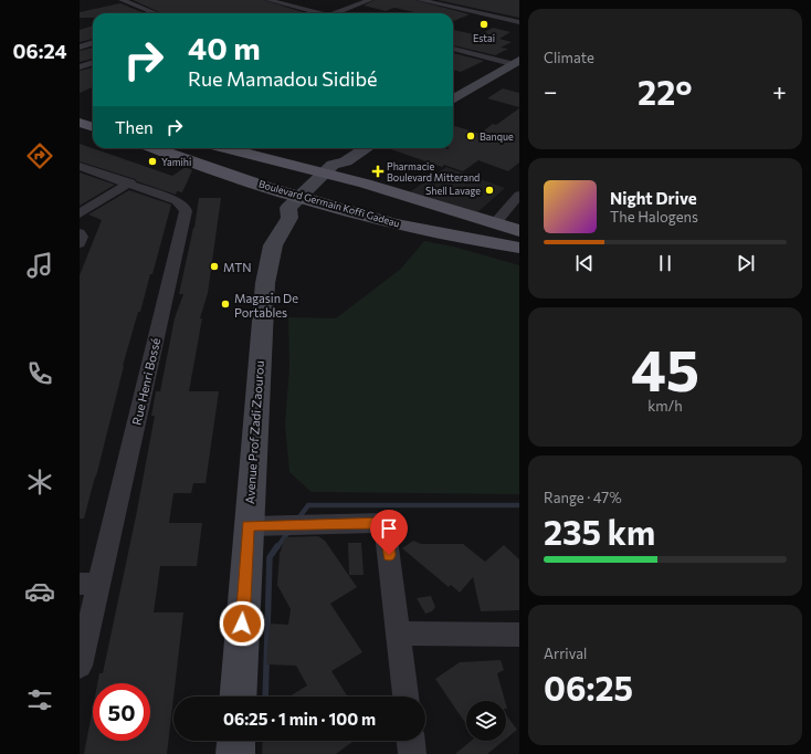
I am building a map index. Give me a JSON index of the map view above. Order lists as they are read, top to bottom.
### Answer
{
  "streets": {
    "main road": ["Boulevard Germain Koffi Gadeau", "Avenue Prof Zadi Zaourou"],
    "street": ["Rue Henri Bossé"]
  },
  "crossings": [
    ["Boulevard Germain Koffi Gadeau", "Avenue Prof Zadi Zaourou"]
  ],
  "places": {
    "other": [
      "Estai",
      "Banque",
      "Yamihi",
      "Shell Lavage",
      "MTN",
      "Magasin De Portables"
    ],
    "health": ["Pharmacie Boulevard Mitterand"]
  },
  "page": {
    "tabs": "06:24",
    "tile": [
      "Climate",
      ["45", "km/h"],
      ["Range · 47%", "235 km"],
      ["Arrival", "06:25"]
    ],
    "turn": ["40 m", "Rue Mamadou Sidibé"],
    "heat": ["−", "22°", "+"],
    "then": "Then",
    "song": ["Night Drive", "The Halogens"],
    "limit": "50",
    "trip": "06:25 · 1 min · 100 m"
  }
}
